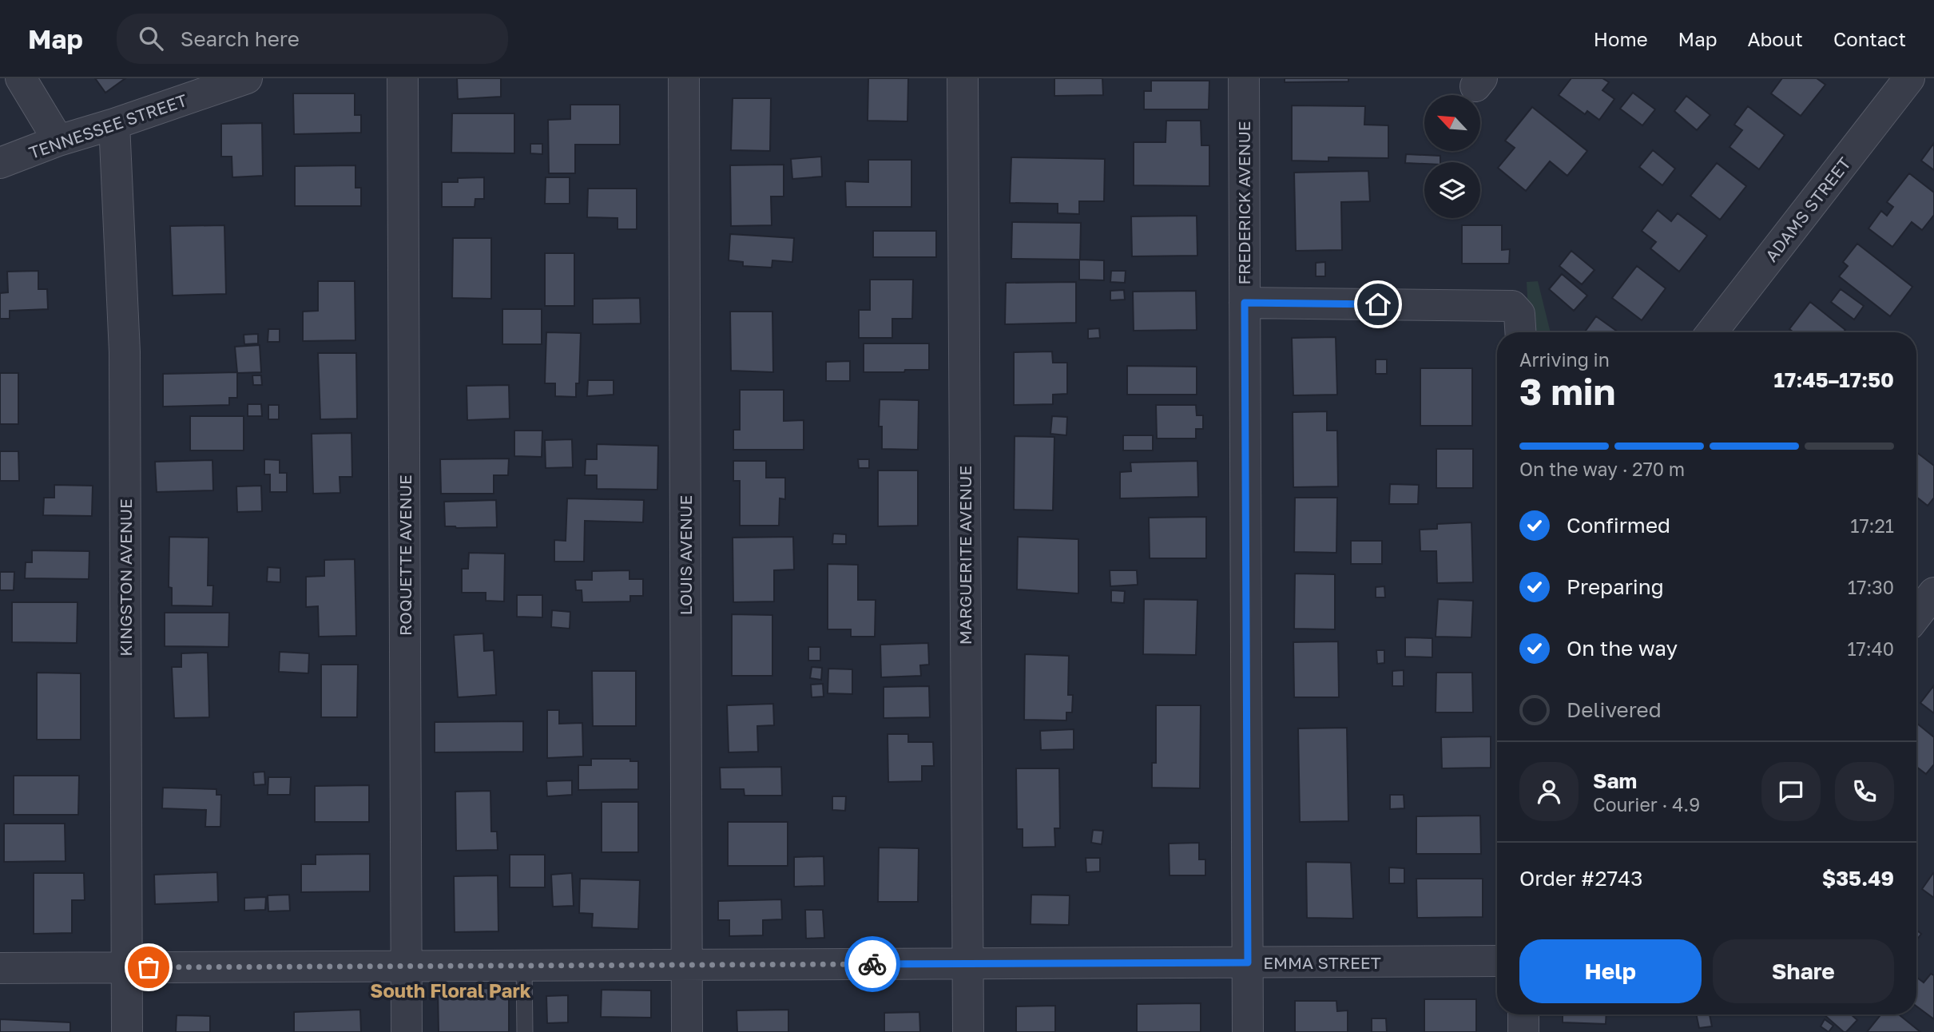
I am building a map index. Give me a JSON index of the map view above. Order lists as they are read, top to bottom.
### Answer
{
  "streets": {
    "street": [
      "TENNESSEE STREET",
      "FREDERICK AVENUE",
      "ADAMS STREET",
      "ROQUETTE AVENUE",
      "LOUIS AVENUE",
      "MARGUERITE AVENUE",
      "KINGSTON AVENUE",
      "EMMA STREET"
    ]
  },
  "crossings": [
    ["TENNESSEE STREET", "KINGSTON AVENUE"],
    ["FREDERICK AVENUE", "EMMA STREET"],
    ["ROQUETTE AVENUE", "EMMA STREET"],
    ["LOUIS AVENUE", "EMMA STREET"],
    ["MARGUERITE AVENUE", "EMMA STREET"],
    ["KINGSTON AVENUE", "EMMA STREET"]
  ],
  "districts": ["South Floral Park"],
  "north": "top left",
  "page": {
    "header": "Map",
    "search": "Search here",
    "nav": [
      "Home",
      "Map",
      "About",
      "Contact"
    ],
    "heading": ["3 min", "Arriving in", "17:45–17:50"],
    "panel": [
      "Sam",
      "Courier · 4.9",
      "Order #2743",
      "$35.49"
    ],
    "bar": "On the way · 270 m",
    "list": [
      ["Confirmed", "17:21"],
      ["Preparing", "17:30"],
      ["On the way", "17:40"],
      "Delivered"
    ],
    "buttons": ["Help", "Share"]
  }
}
